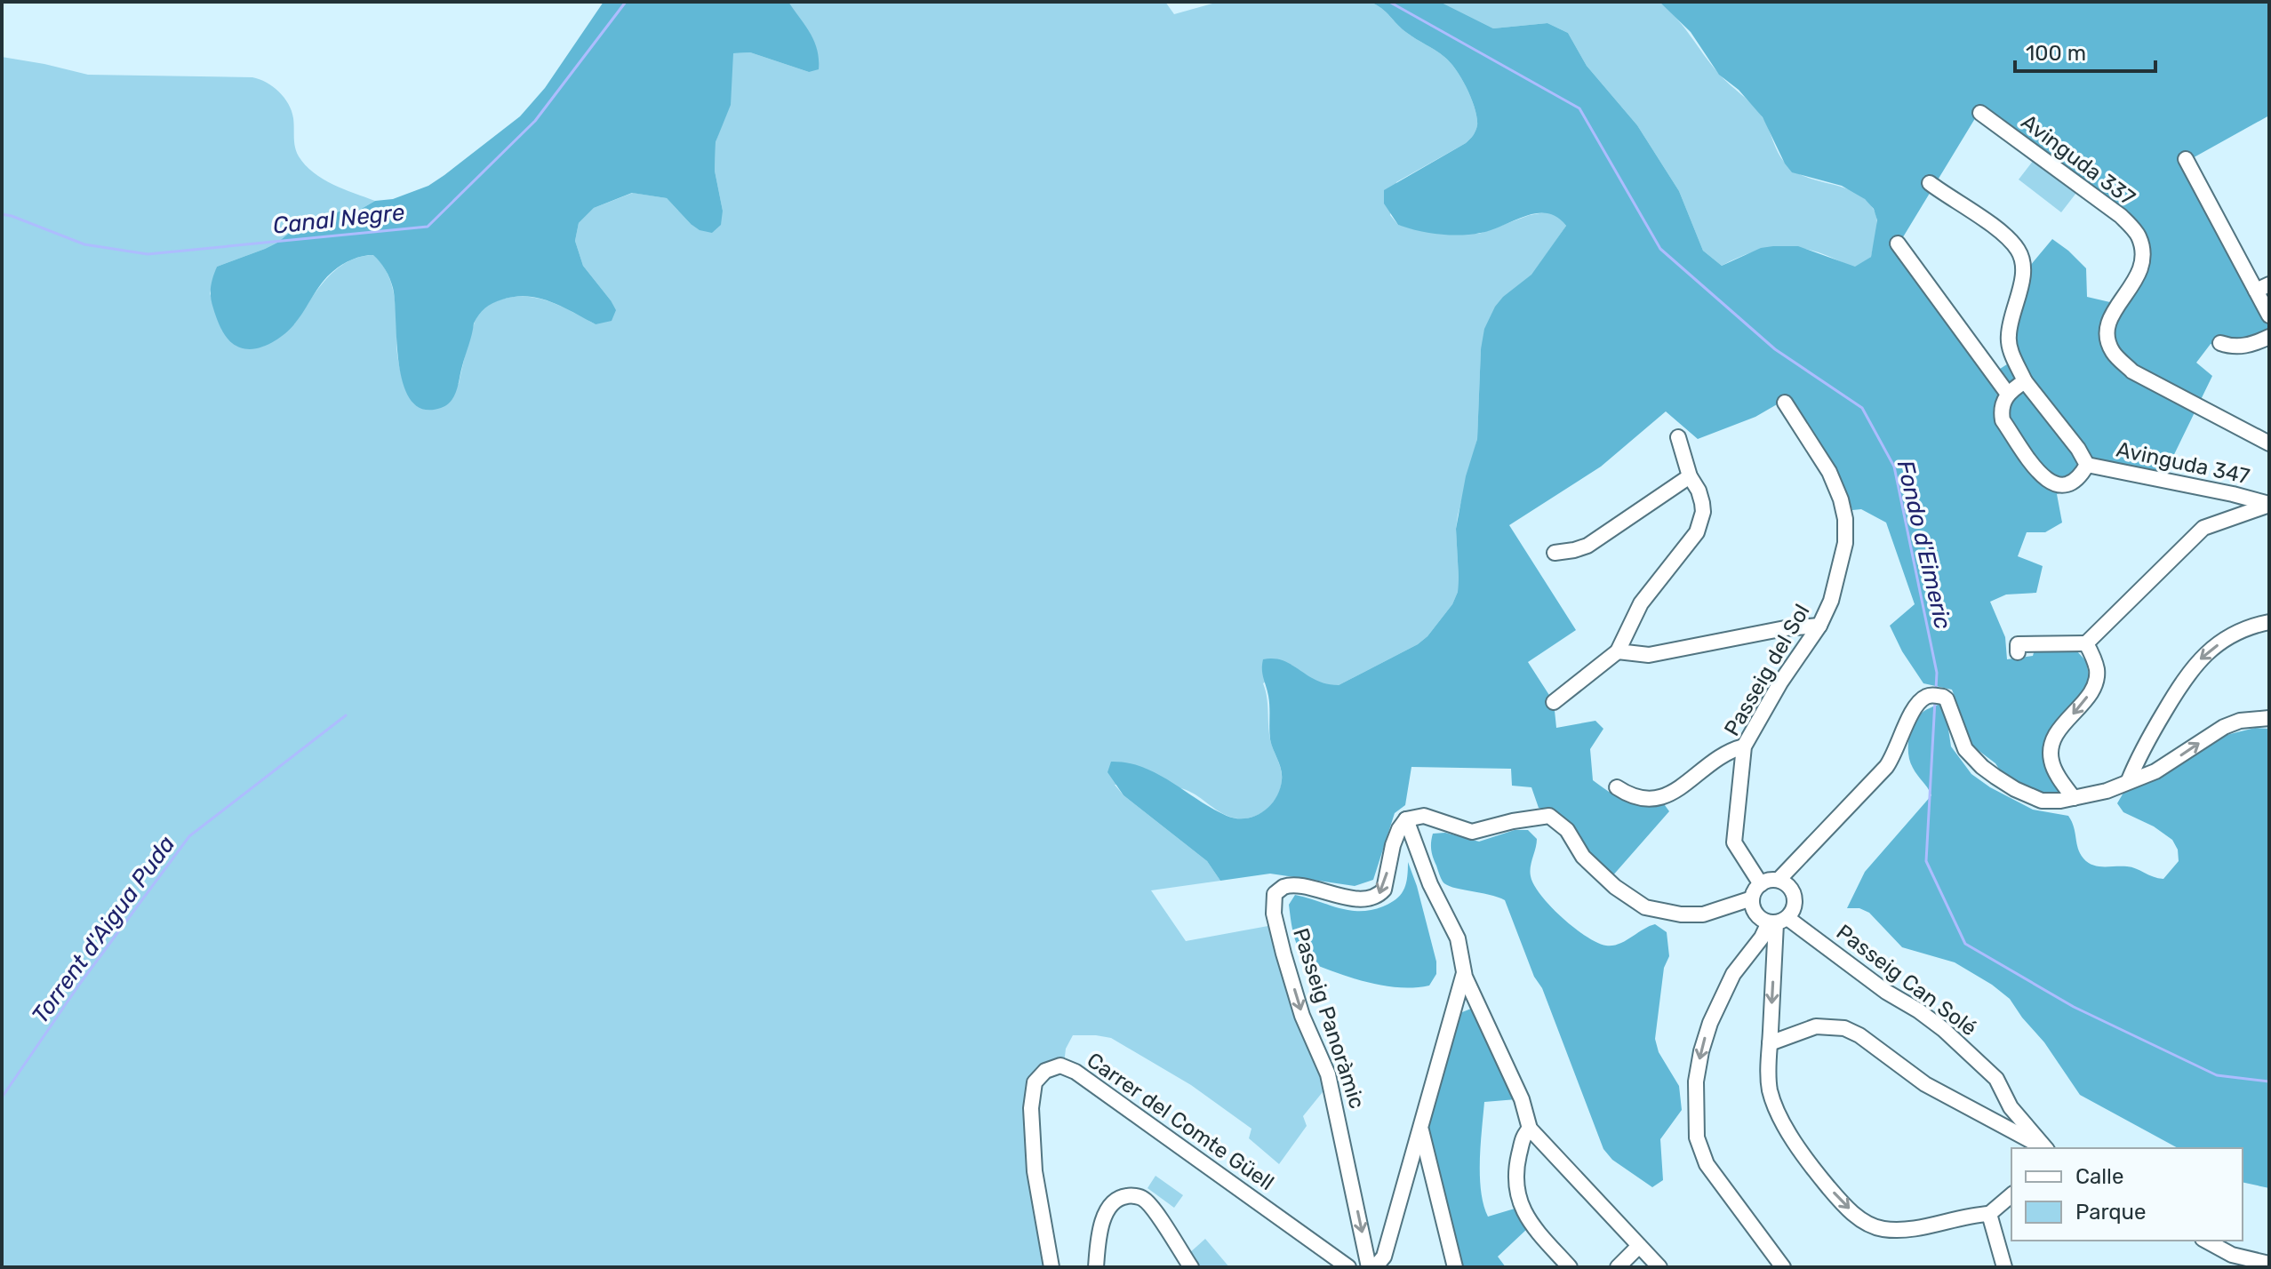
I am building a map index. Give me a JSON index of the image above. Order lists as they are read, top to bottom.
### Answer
{
  "streets": {
    "street": [
      "Avinguda 337",
      "Avinguda 347",
      "Passeig del Sol",
      "Passeig Can Solé",
      "Passeig Panoràmic",
      "Carrer del Comte Güell"
    ]
  },
  "crossings": [
    ["Passeig del Sol", "Passeig Can Solé"]
  ],
  "water": ["Canal Negre", "Fondo d'Eimeric", "Torrent d'Aigua Puda"],
  "legend": ["Calle", "Parque"],
  "scale_bar": "100 m"
}
